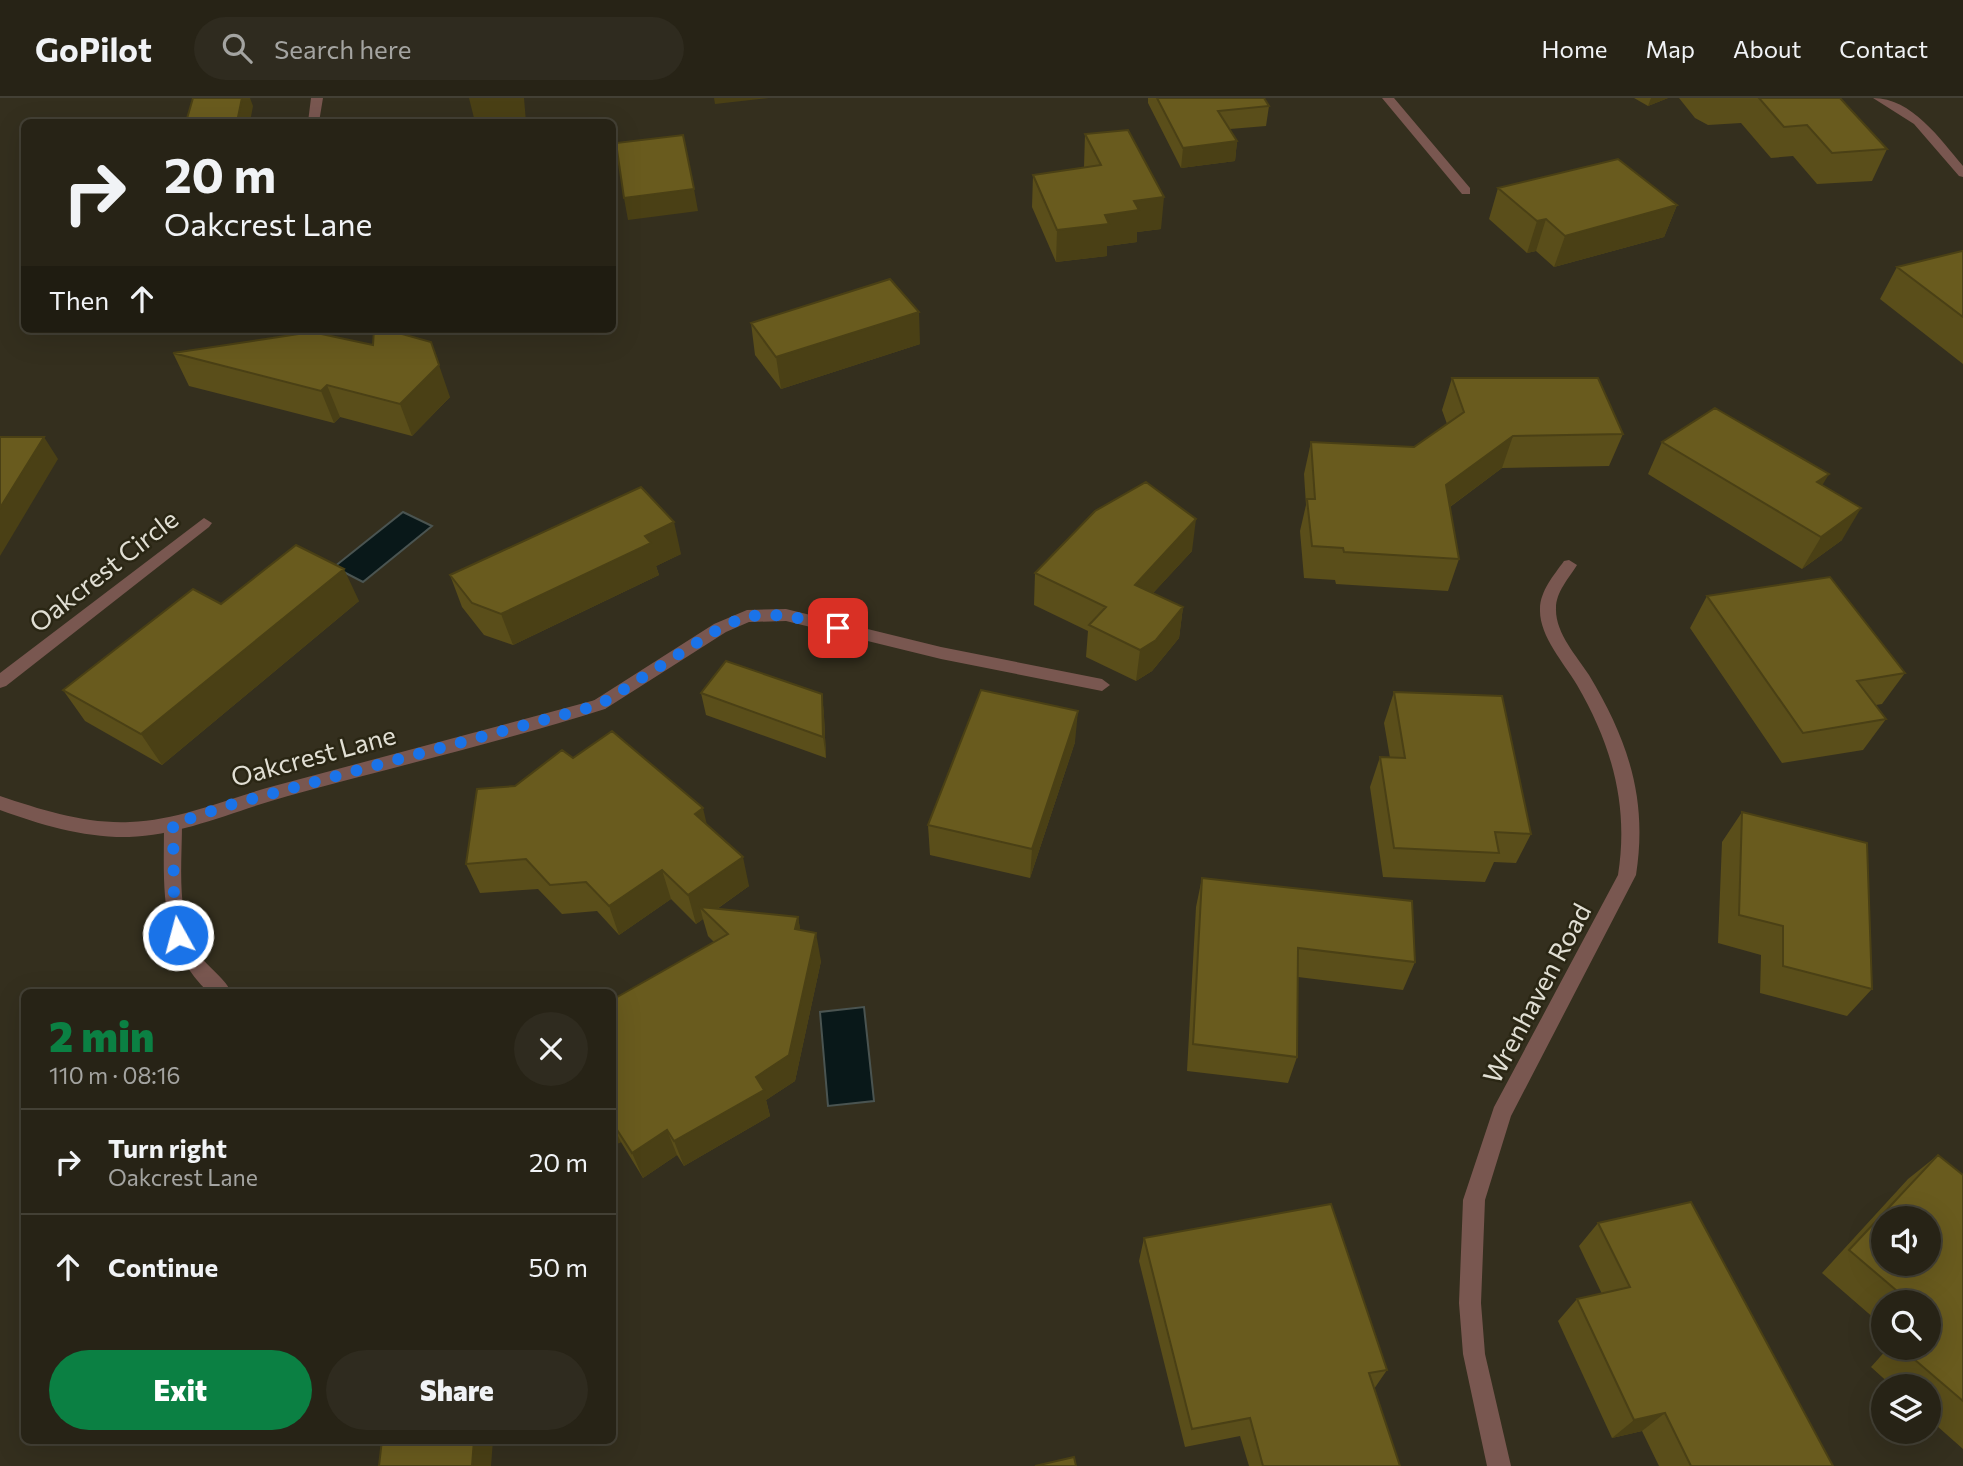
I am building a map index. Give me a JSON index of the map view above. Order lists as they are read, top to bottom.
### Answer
{
  "streets": {
    "street": ["Oakcrest Circle", "Oakcrest Lane", "Wrenhaven Road"]
  },
  "page": {
    "header": "GoPilot",
    "search": "Search here",
    "nav": [
      "Home",
      "Map",
      "About",
      "Contact"
    ],
    "turn": ["20 m", "Oakcrest Lane"],
    "then": "Then",
    "heading": ["2 min", "110 m · 08:16"],
    "list": [
      {
        "name": "Turn right",
        "note": "Oakcrest Lane",
        "value": "20 m"
      },
      {
        "name": "Continue",
        "value": "50 m"
      }
    ],
    "buttons": ["Exit", "Share"]
  }
}
